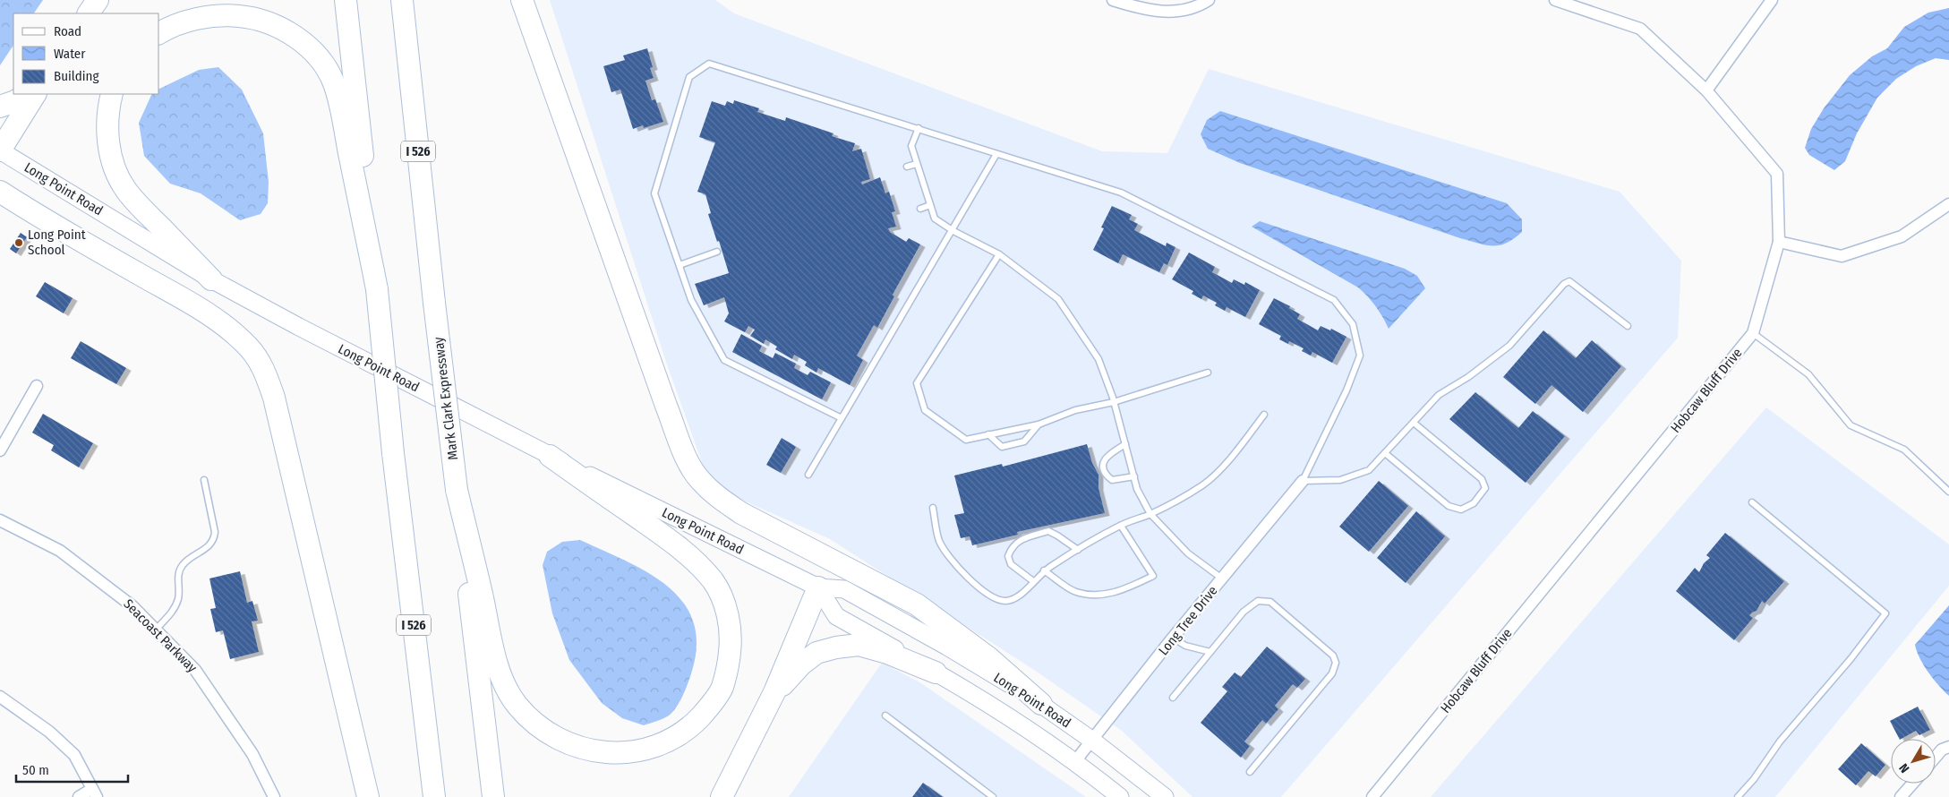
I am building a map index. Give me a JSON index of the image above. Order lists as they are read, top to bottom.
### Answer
{
  "streets": {
    "highway": ["I 526", "Mark Clark Expressway"],
    "main road": ["Long Point Road"],
    "street": ["Hobcaw Bluff Drive", "Long Tree Drive", "Seacoast Parkway"]
  },
  "crossings": [
    ["Long Point Road", "Long Tree Drive"]
  ],
  "places": ["Long Point School"],
  "legend": ["Road", "Water", "Building"],
  "scale_bar": "50 m",
  "north": "bottom left"
}
